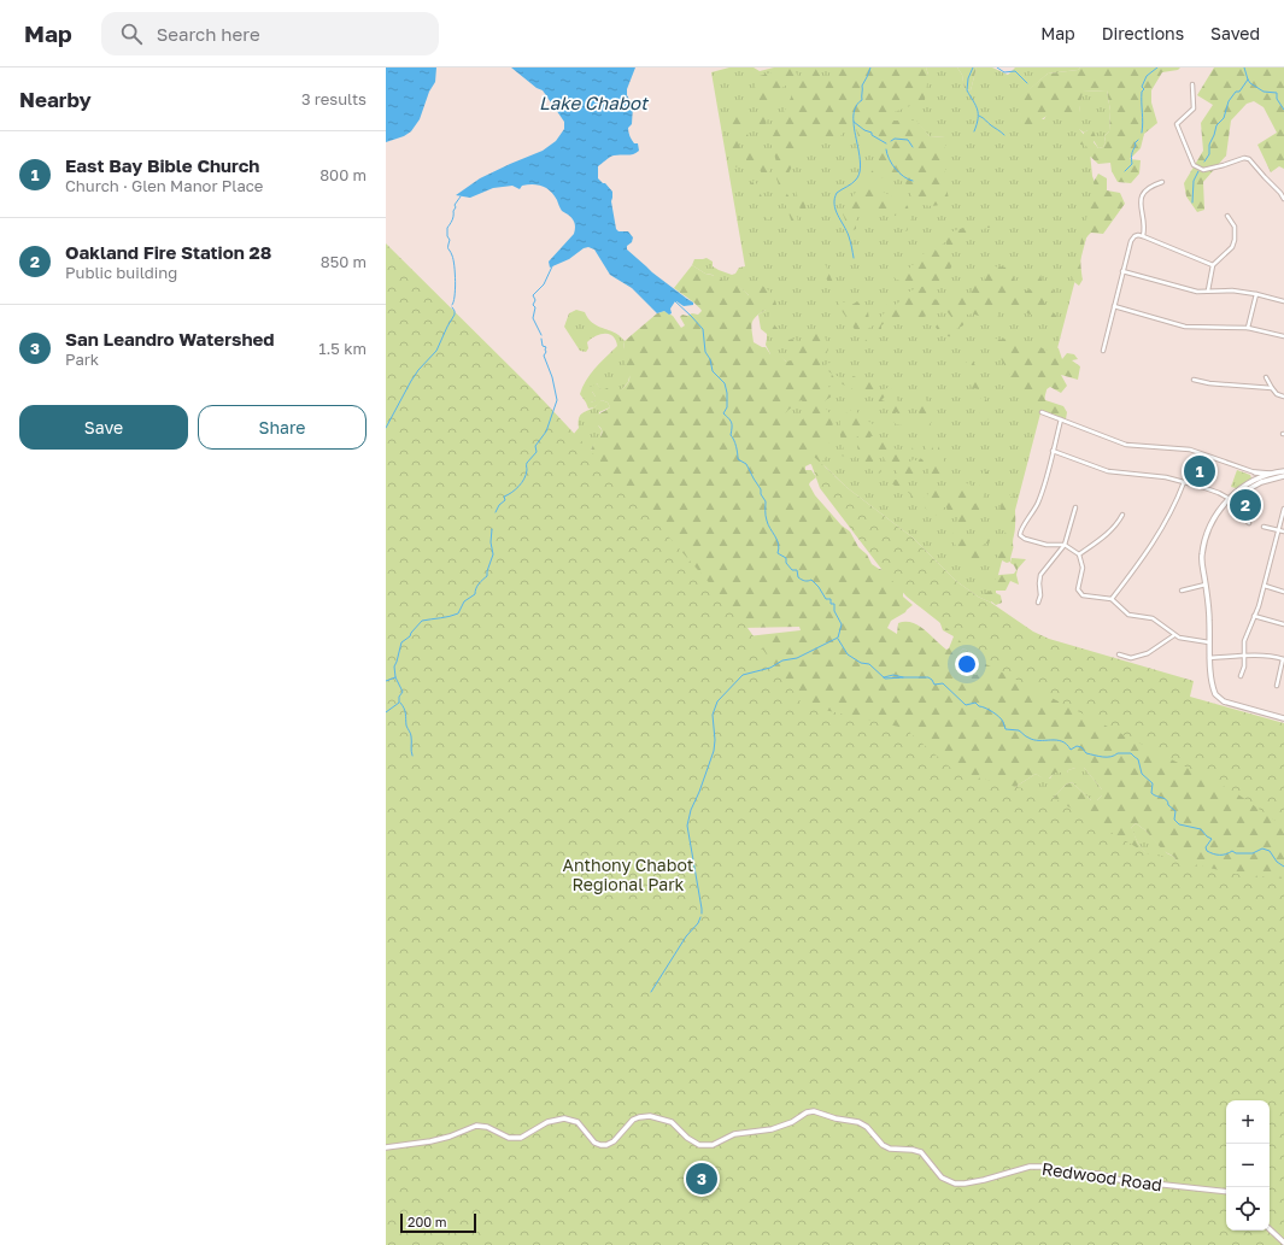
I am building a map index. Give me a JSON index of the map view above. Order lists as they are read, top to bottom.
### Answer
{
  "streets": {
    "main road": ["Redwood Road"]
  },
  "water": ["Lake Chabot"],
  "parks": ["Anthony Chabot Regional Park"],
  "scale_bar": "200 m",
  "page": {
    "header": "Map",
    "search": "Search here",
    "nav": ["Map", "Directions", "Saved"],
    "heading": ["Nearby", "3 results"],
    "list": [
      {
        "mark": "1",
        "name": "East Bay Bible Church",
        "note": "Church · Glen Manor Place",
        "value": "800 m"
      },
      {
        "mark": "2",
        "name": "Oakland Fire Station 28",
        "note": "Public building",
        "value": "850 m"
      },
      {
        "mark": "3",
        "name": "San Leandro Watershed",
        "note": "Park",
        "value": "1.5 km"
      }
    ],
    "buttons": ["Save", "Share"],
    "pins": ["1", "2", "3"],
    "map_buttons": ["+", "−"],
    "scale": "200 m"
  }
}
